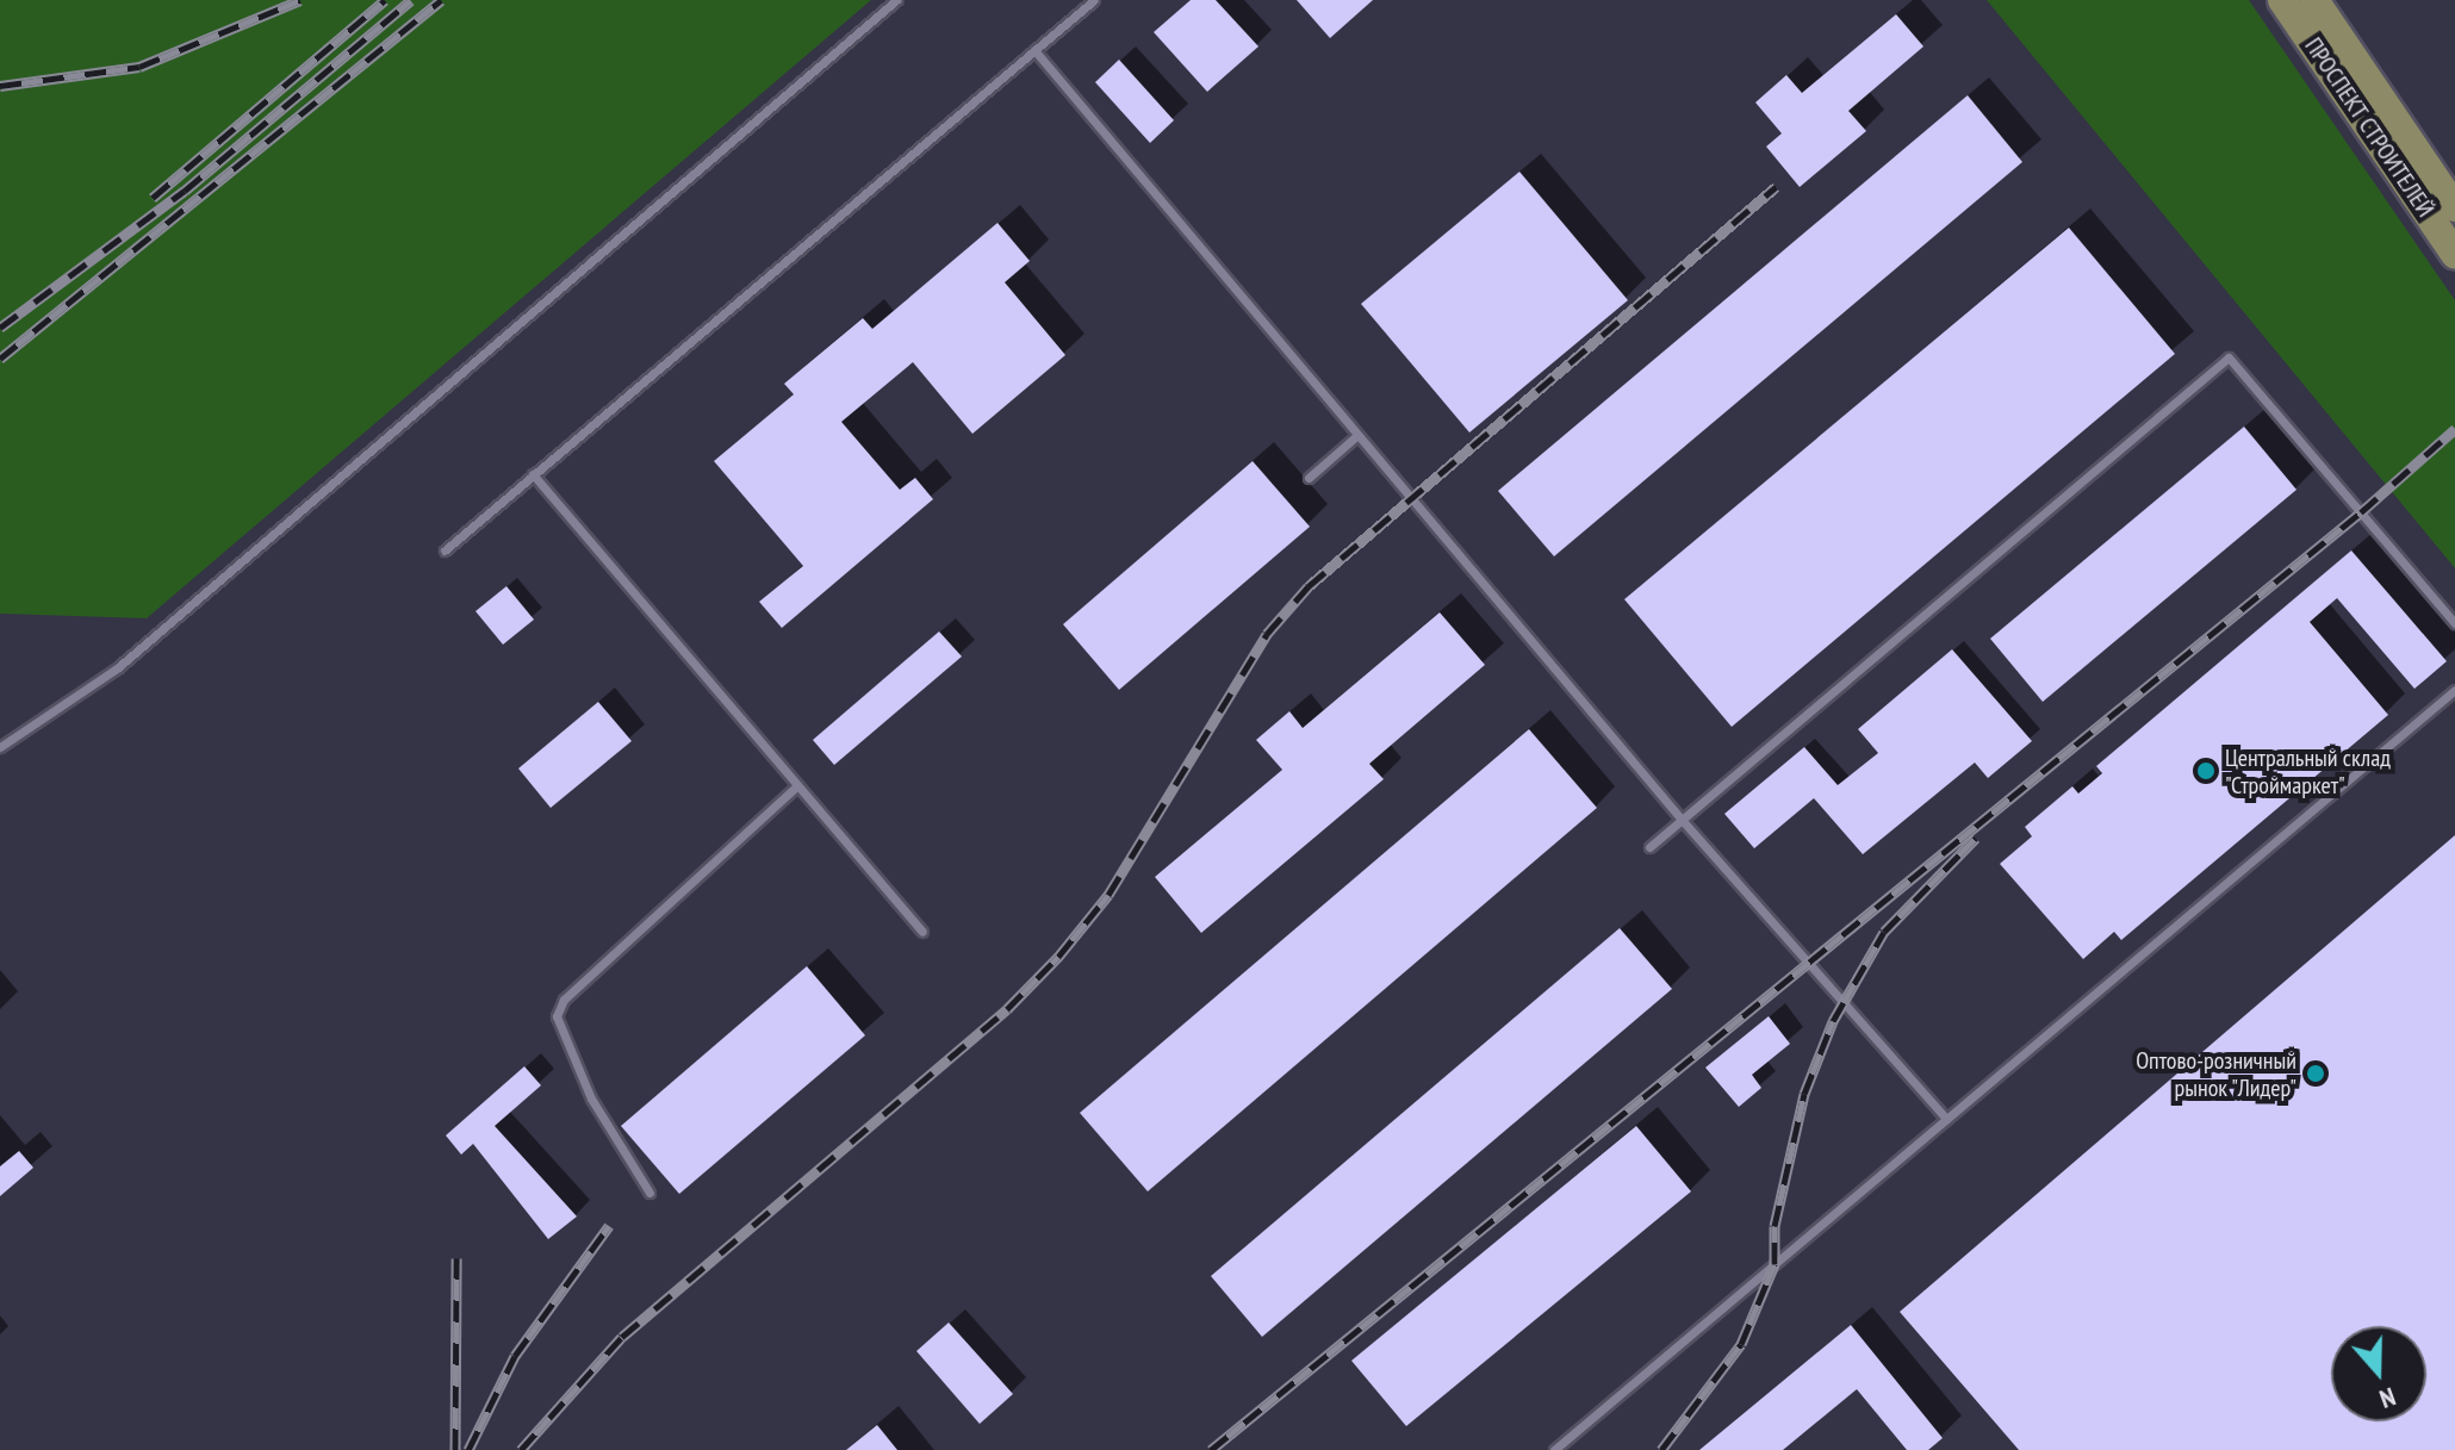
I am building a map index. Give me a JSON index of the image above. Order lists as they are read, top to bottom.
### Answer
{
  "streets": {
    "main road": ["ПРОСПЕКТ СТРОИТЕЛЕЙ"]
  },
  "places": ["Центральный склад \"Строймаркет\"", "Оптово-розничный рынок \"Лидер\""],
  "north": "bottom"
}
